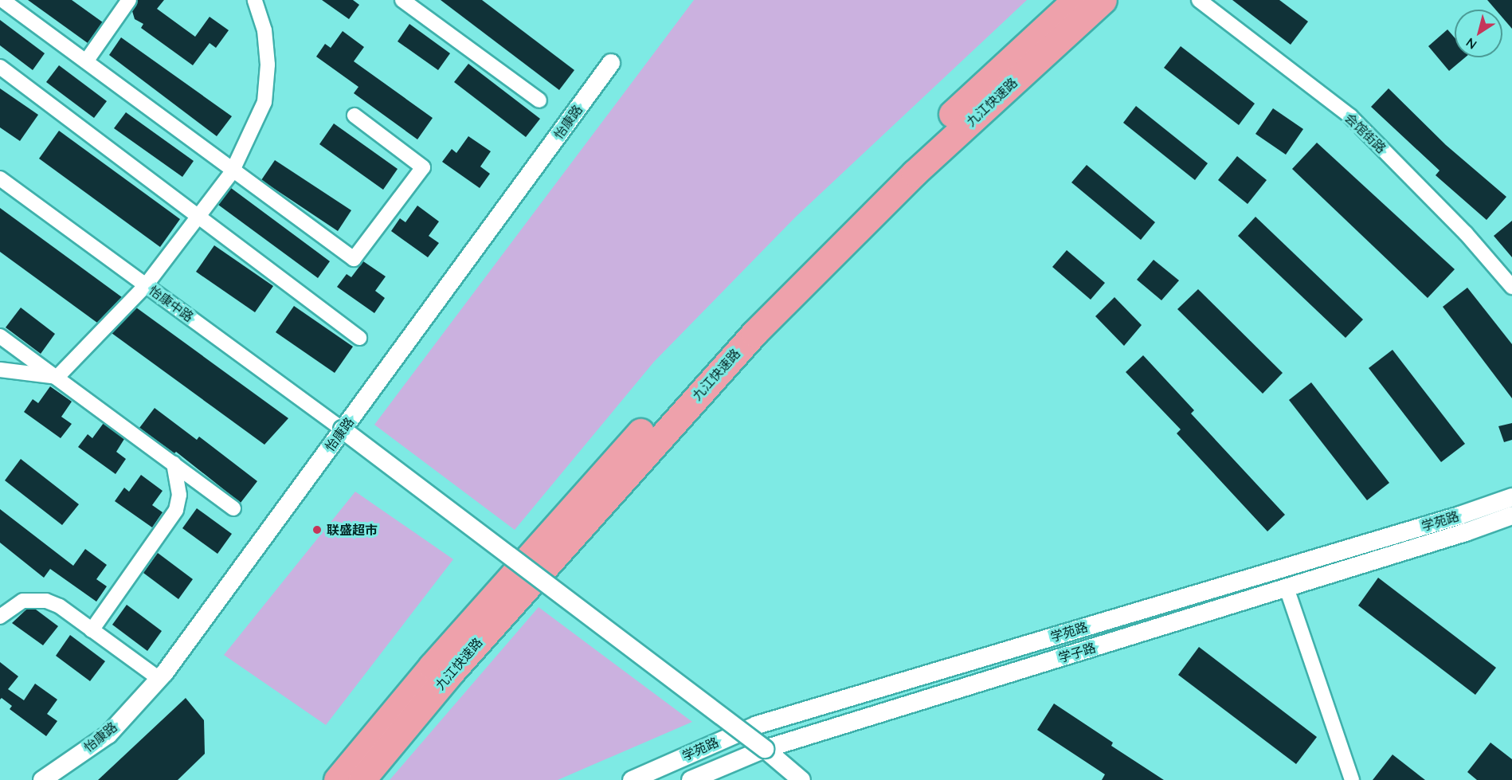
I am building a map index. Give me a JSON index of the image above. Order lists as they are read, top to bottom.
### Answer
{
  "streets": {
    "highway": ["九江快速路"],
    "street": [
      "怡康路",
      "会馆街路",
      "怡康中路",
      "学苑路",
      "学子路"
    ]
  },
  "crossings": [
    ["怡康路", "怡康中路"],
    ["学苑路", "学子路"]
  ],
  "places": ["联盛超市"],
  "north": "bottom left"
}
